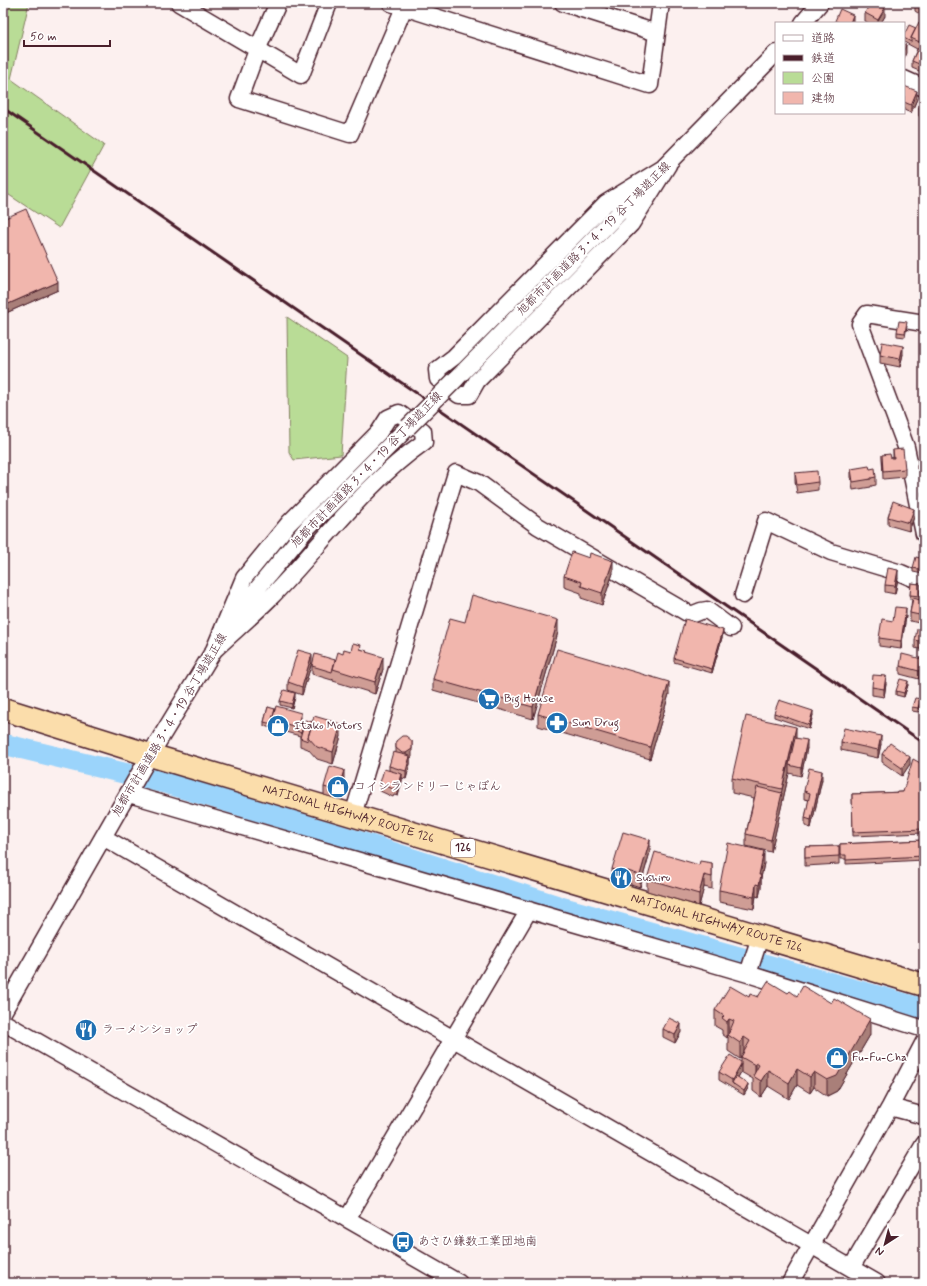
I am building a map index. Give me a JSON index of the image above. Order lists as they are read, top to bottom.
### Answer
{
  "streets": {
    "highway": ["NATIONAL HIGHWAY ROUTE 126", "126"],
    "street": ["旭都市計画道路 3・4・19 谷丁場遊正線"]
  },
  "crossings": [
    ["旭都市計画道路 3・4・19 谷丁場遊正線", "NATIONAL HIGHWAY ROUTE 126"]
  ],
  "places": {
    "supermarket": ["Big House"],
    "pharmacy": ["Sun Drug"],
    "shop": ["Itako Motors", "コインランドリー じゃぼん", "Fu-Fu-Cha"],
    "restaurant": ["Sushiro", "ラーメンショップ"],
    "bus stop": ["あさひ鎌数工業団地南"]
  },
  "legend": [
    "道路",
    "鉄道",
    "公園",
    "建物"
  ],
  "scale_bar": "50 m",
  "north": "bottom left"
}
